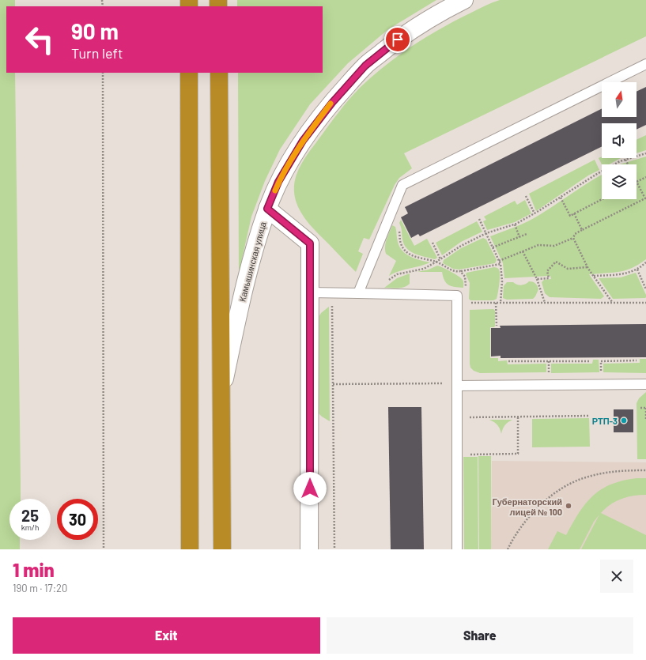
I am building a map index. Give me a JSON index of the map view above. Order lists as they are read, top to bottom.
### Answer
{
  "streets": {
    "street": ["Камышинская улица"]
  },
  "places": ["РТП-3", "Губернаторский лицей № 100"],
  "north": "top",
  "page": {
    "turn": ["90 m", "Turn left"],
    "speed": "25 km/h",
    "limit": "30",
    "heading": ["1 min", "190 m · 17:20"],
    "buttons": ["Exit", "Share"]
  }
}
